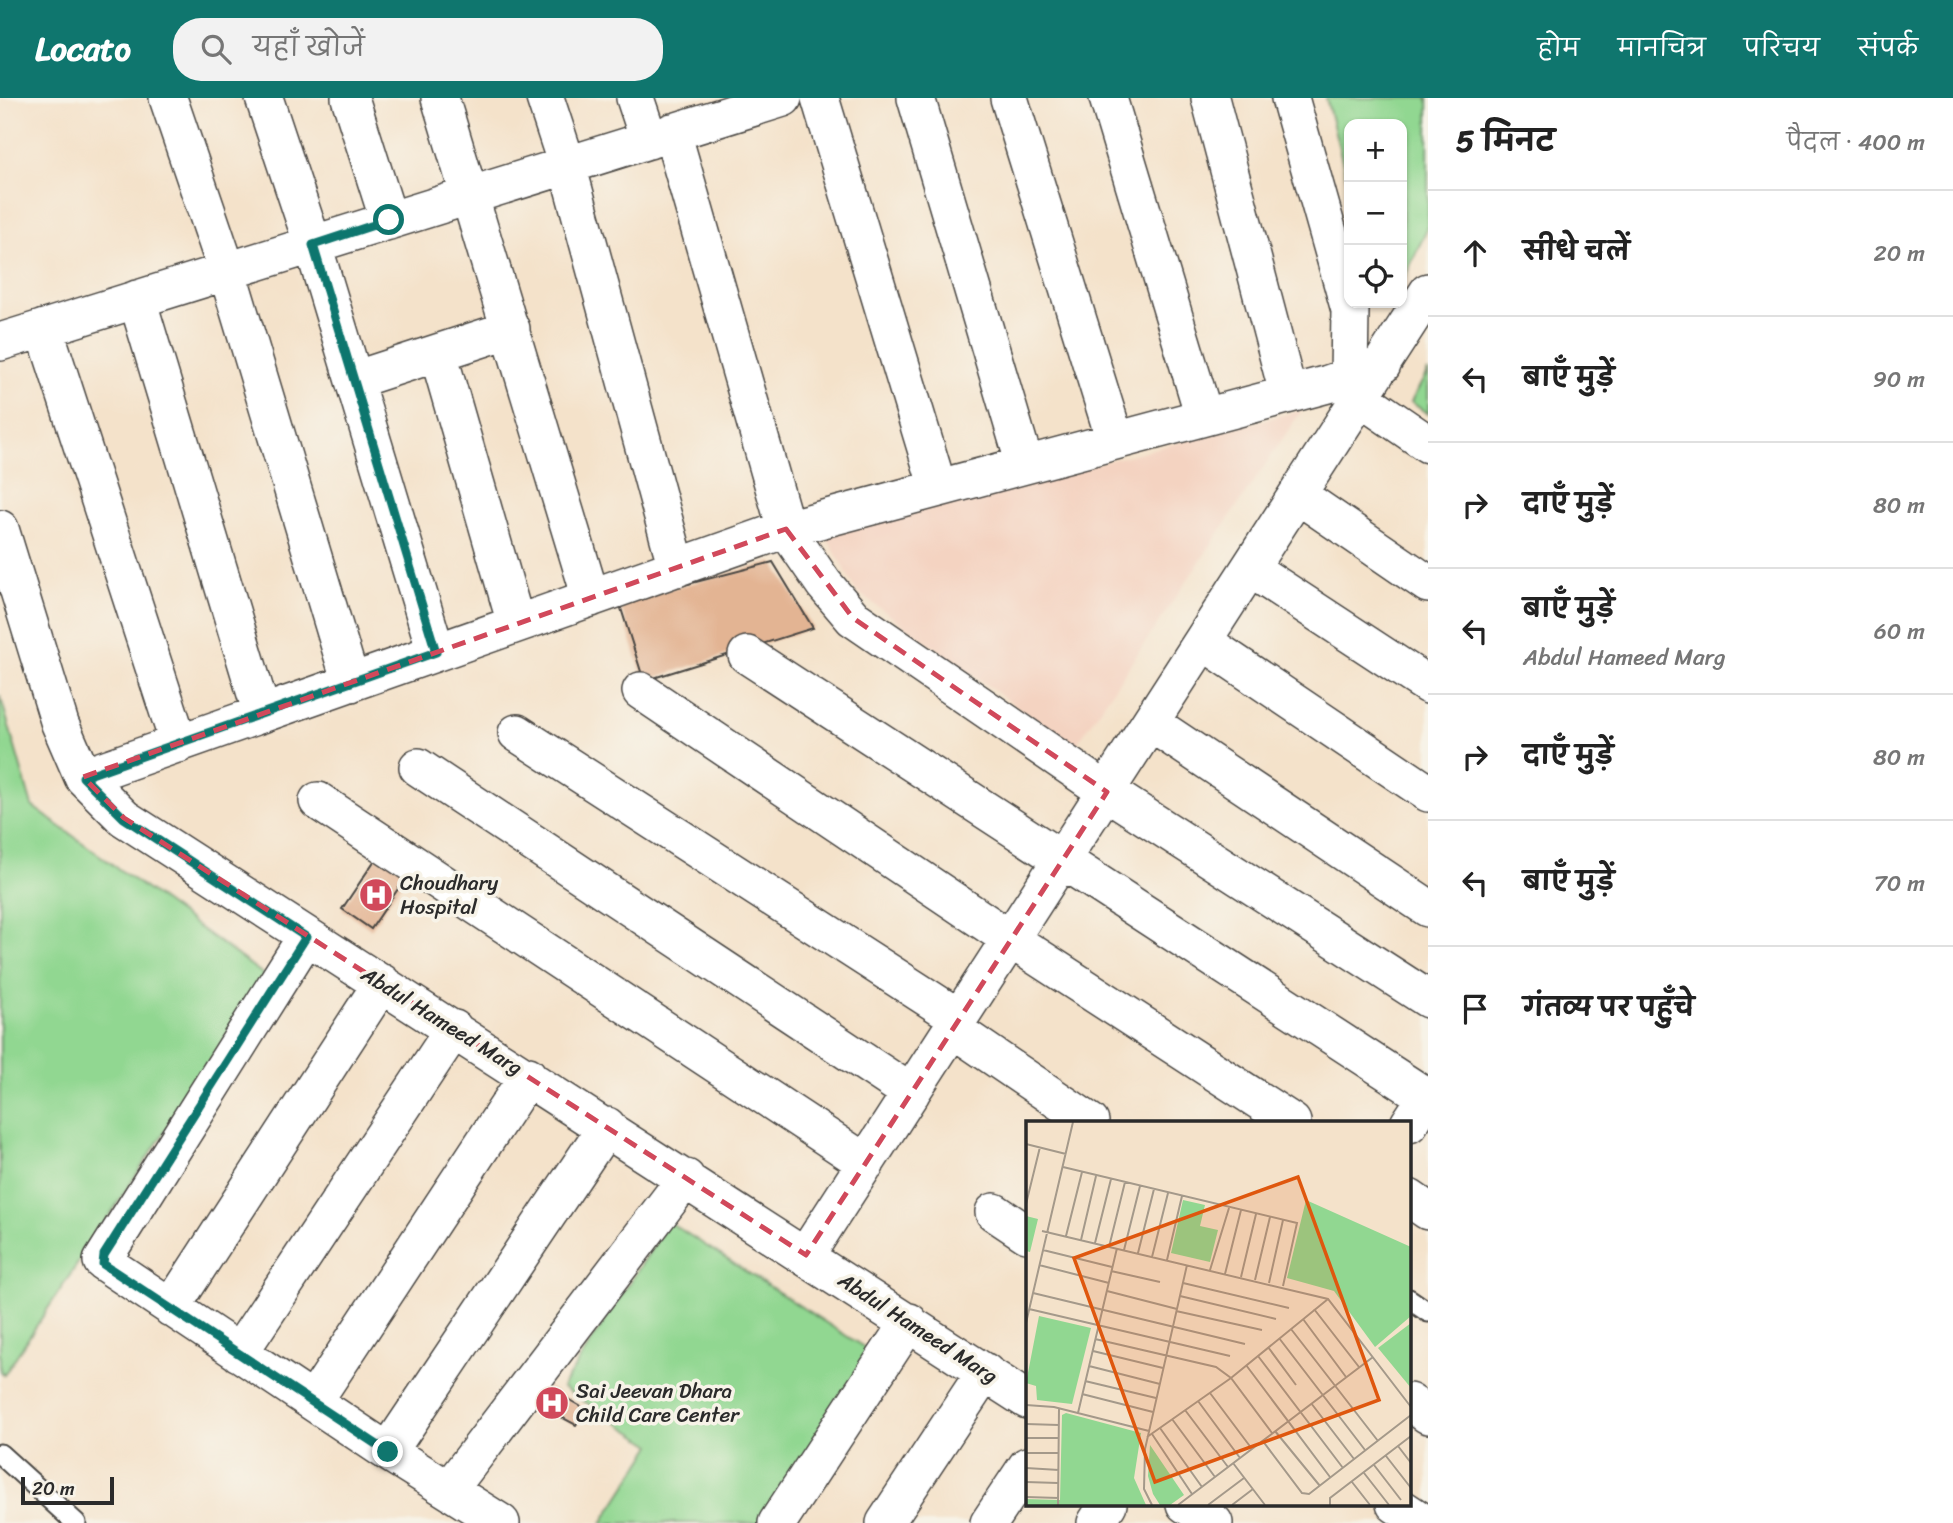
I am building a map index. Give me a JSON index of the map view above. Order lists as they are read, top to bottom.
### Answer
{
  "streets": {
    "street": ["Abdul Hameed Marg"]
  },
  "places": {
    "hospital": ["Choudhary Hospital", "Sai Jeevan Dhara Child Care Center"]
  },
  "scale_bar": "20 m",
  "page": {
    "header": "Locato",
    "search": "यहाँ खोजें",
    "nav": [
      "होम",
      "मानचित्र",
      "परिचय",
      "संपर्क"
    ],
    "heading": ["5 मिनट", "पैदल · 400 m"],
    "map_buttons": ["+", "−"],
    "list": [
      ["सीधे चलें", "20 m"],
      ["बाएँ मुड़ें", "90 m"],
      ["दाएँ मुड़ें", "80 m"],
      ["बाएँ मुड़ें", "Abdul Hameed Marg", "60 m"],
      ["दाएँ मुड़ें", "80 m"],
      ["बाएँ मुड़ें", "70 m"],
      "गंतव्य पर पहुँचे"
    ],
    "scale": "20 m"
  }
}
